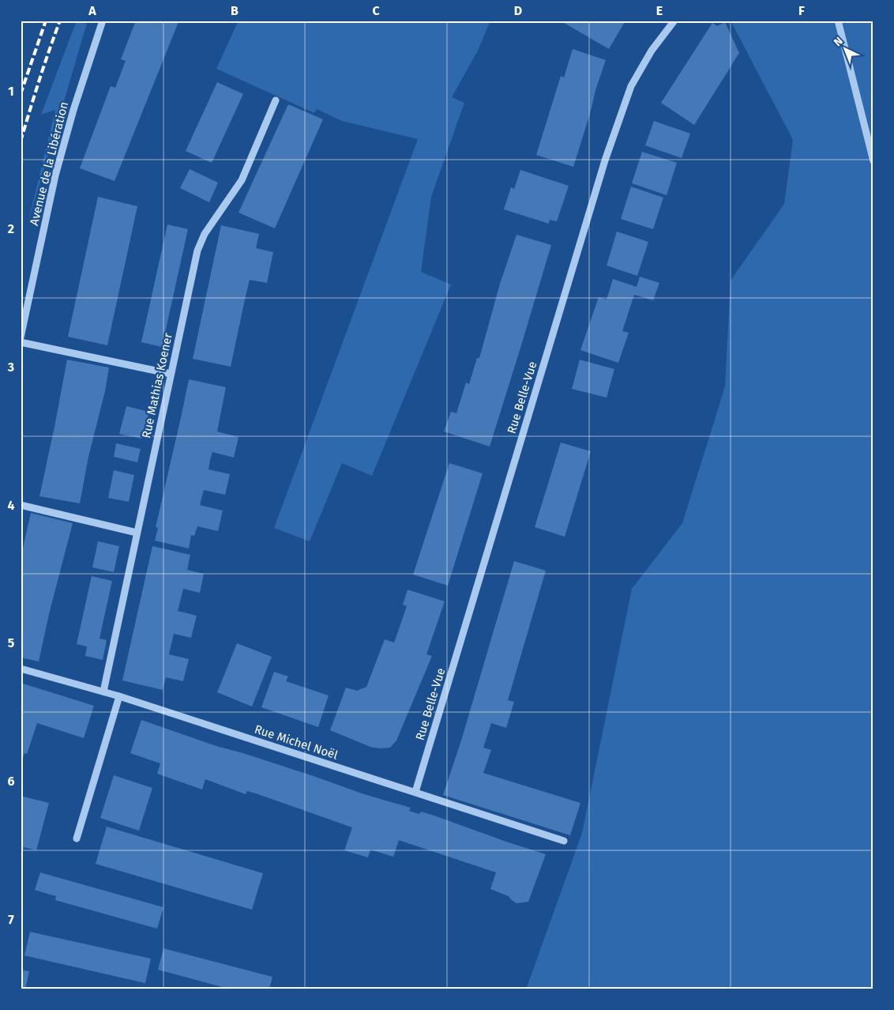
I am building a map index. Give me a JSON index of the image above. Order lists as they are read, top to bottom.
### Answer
{
  "streets": {
    "street": [
      "Avenue de la Libération",
      "Rue Mathias Koener",
      "Rue Belle-Vue",
      "Rue Michel Noël"
    ]
  },
  "crossings": [
    ["Rue Mathias Koener", "Rue Michel Noël"],
    ["Rue Belle-Vue", "Rue Michel Noël"]
  ],
  "north": "top left",
  "grid": {
    "columns": [
      "A",
      "B",
      "C",
      "D",
      "E",
      "F"
    ],
    "rows": [
      "1",
      "2",
      "3",
      "4",
      "5",
      "6",
      "7"
    ]
  }
}
